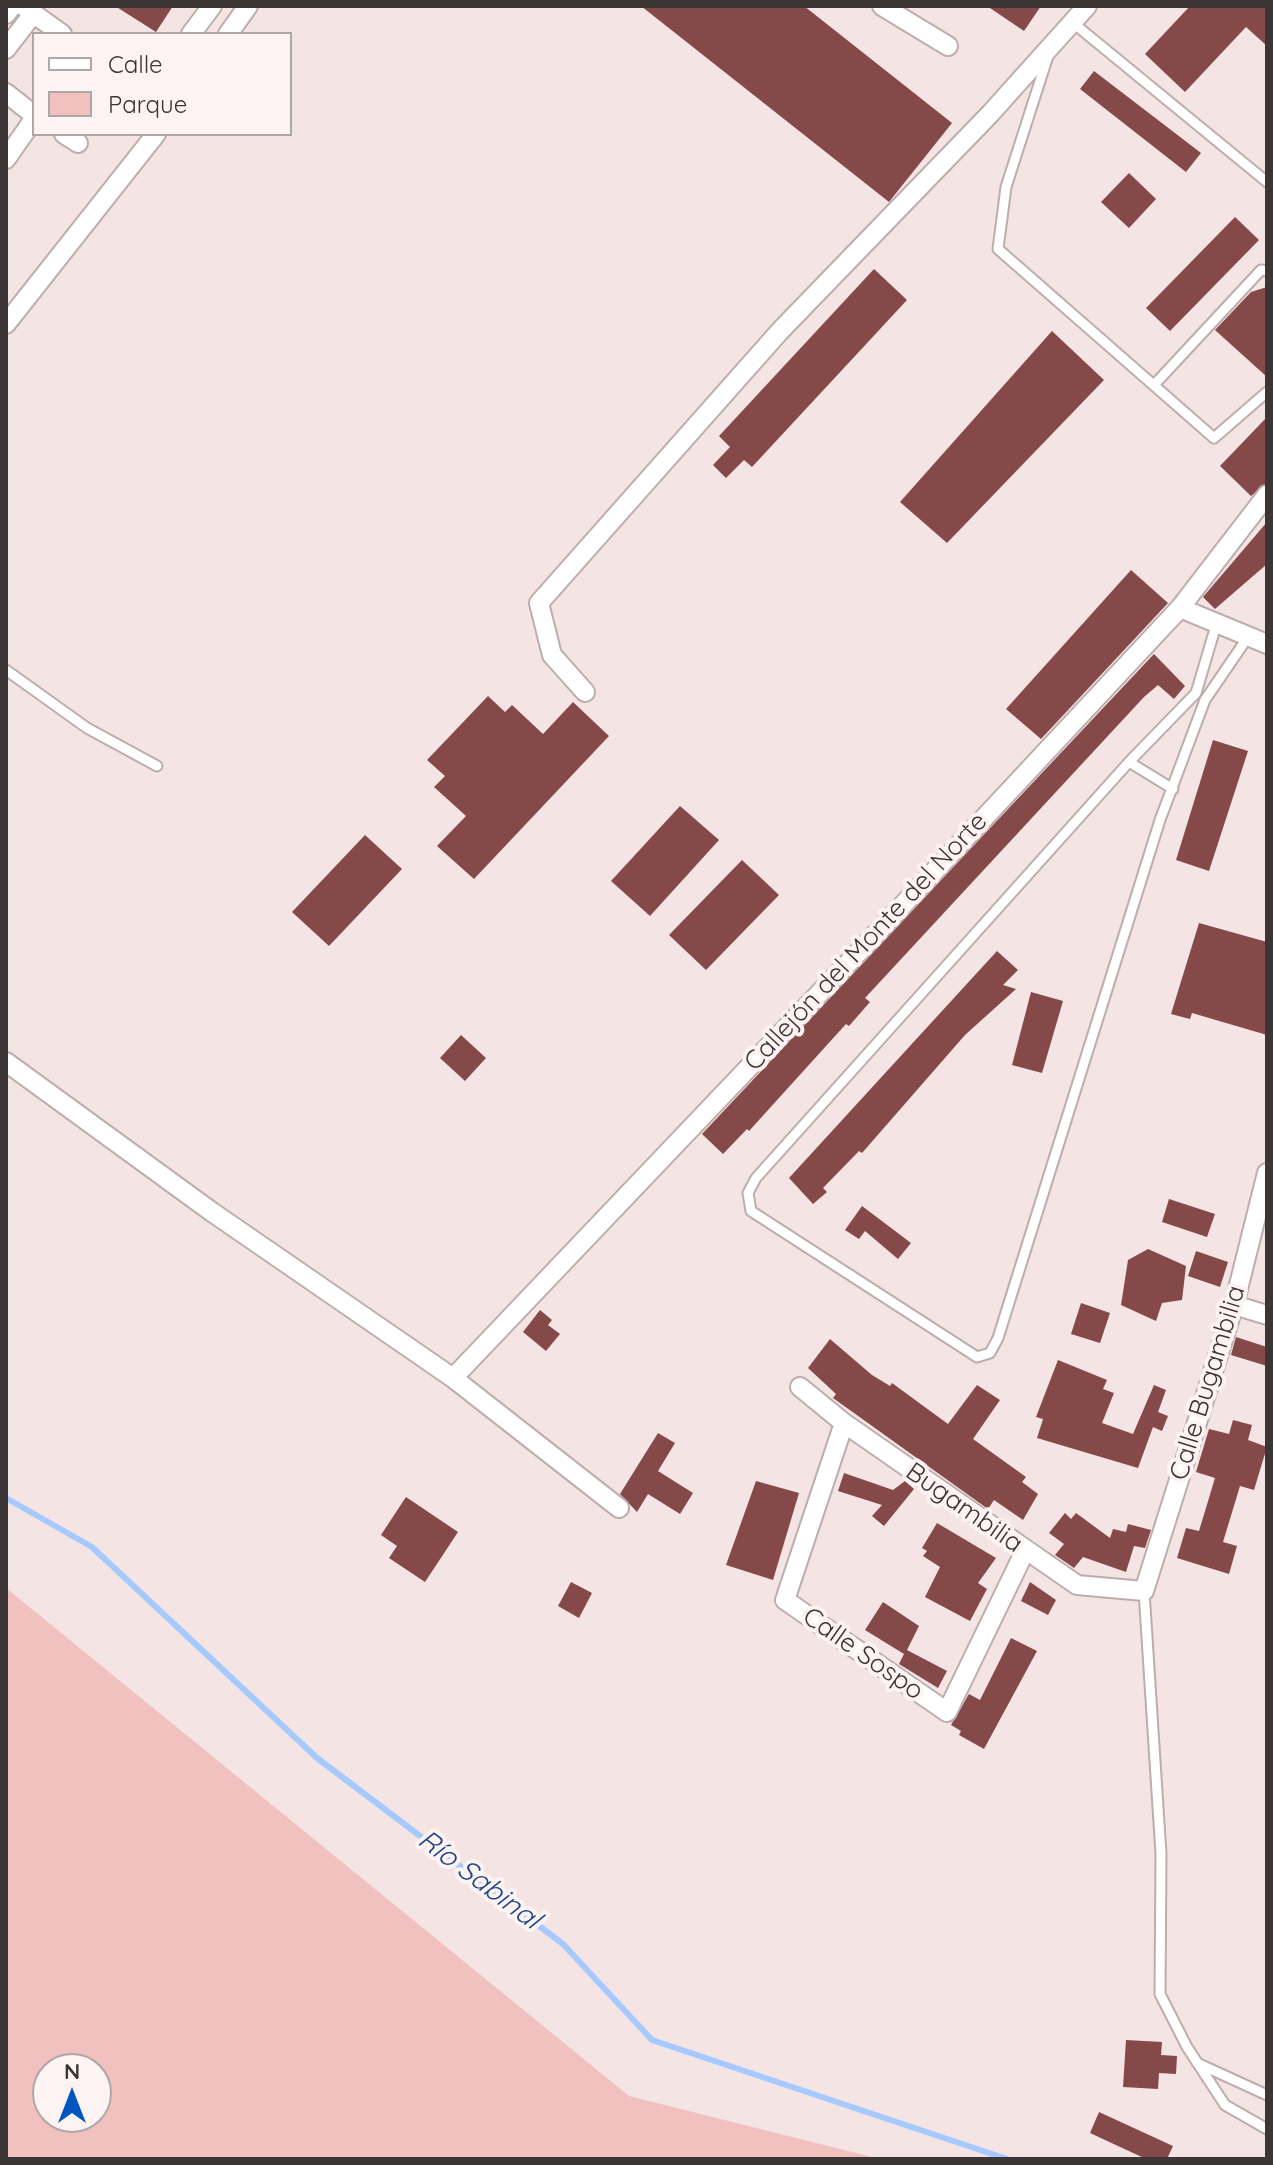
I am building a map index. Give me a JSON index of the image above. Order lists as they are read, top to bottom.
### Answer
{
  "streets": {
    "street": [
      "Callejón del Monte del Norte",
      "Calle Bugambilia",
      "Bugambilia",
      "Calle Sospo"
    ]
  },
  "crossings": [
    ["Calle Bugambilia", "Bugambilia"],
    ["Bugambilia", "Calle Sospo"]
  ],
  "water": ["Río Sabinal"],
  "legend": ["Calle", "Parque"],
  "north": "top"
}
